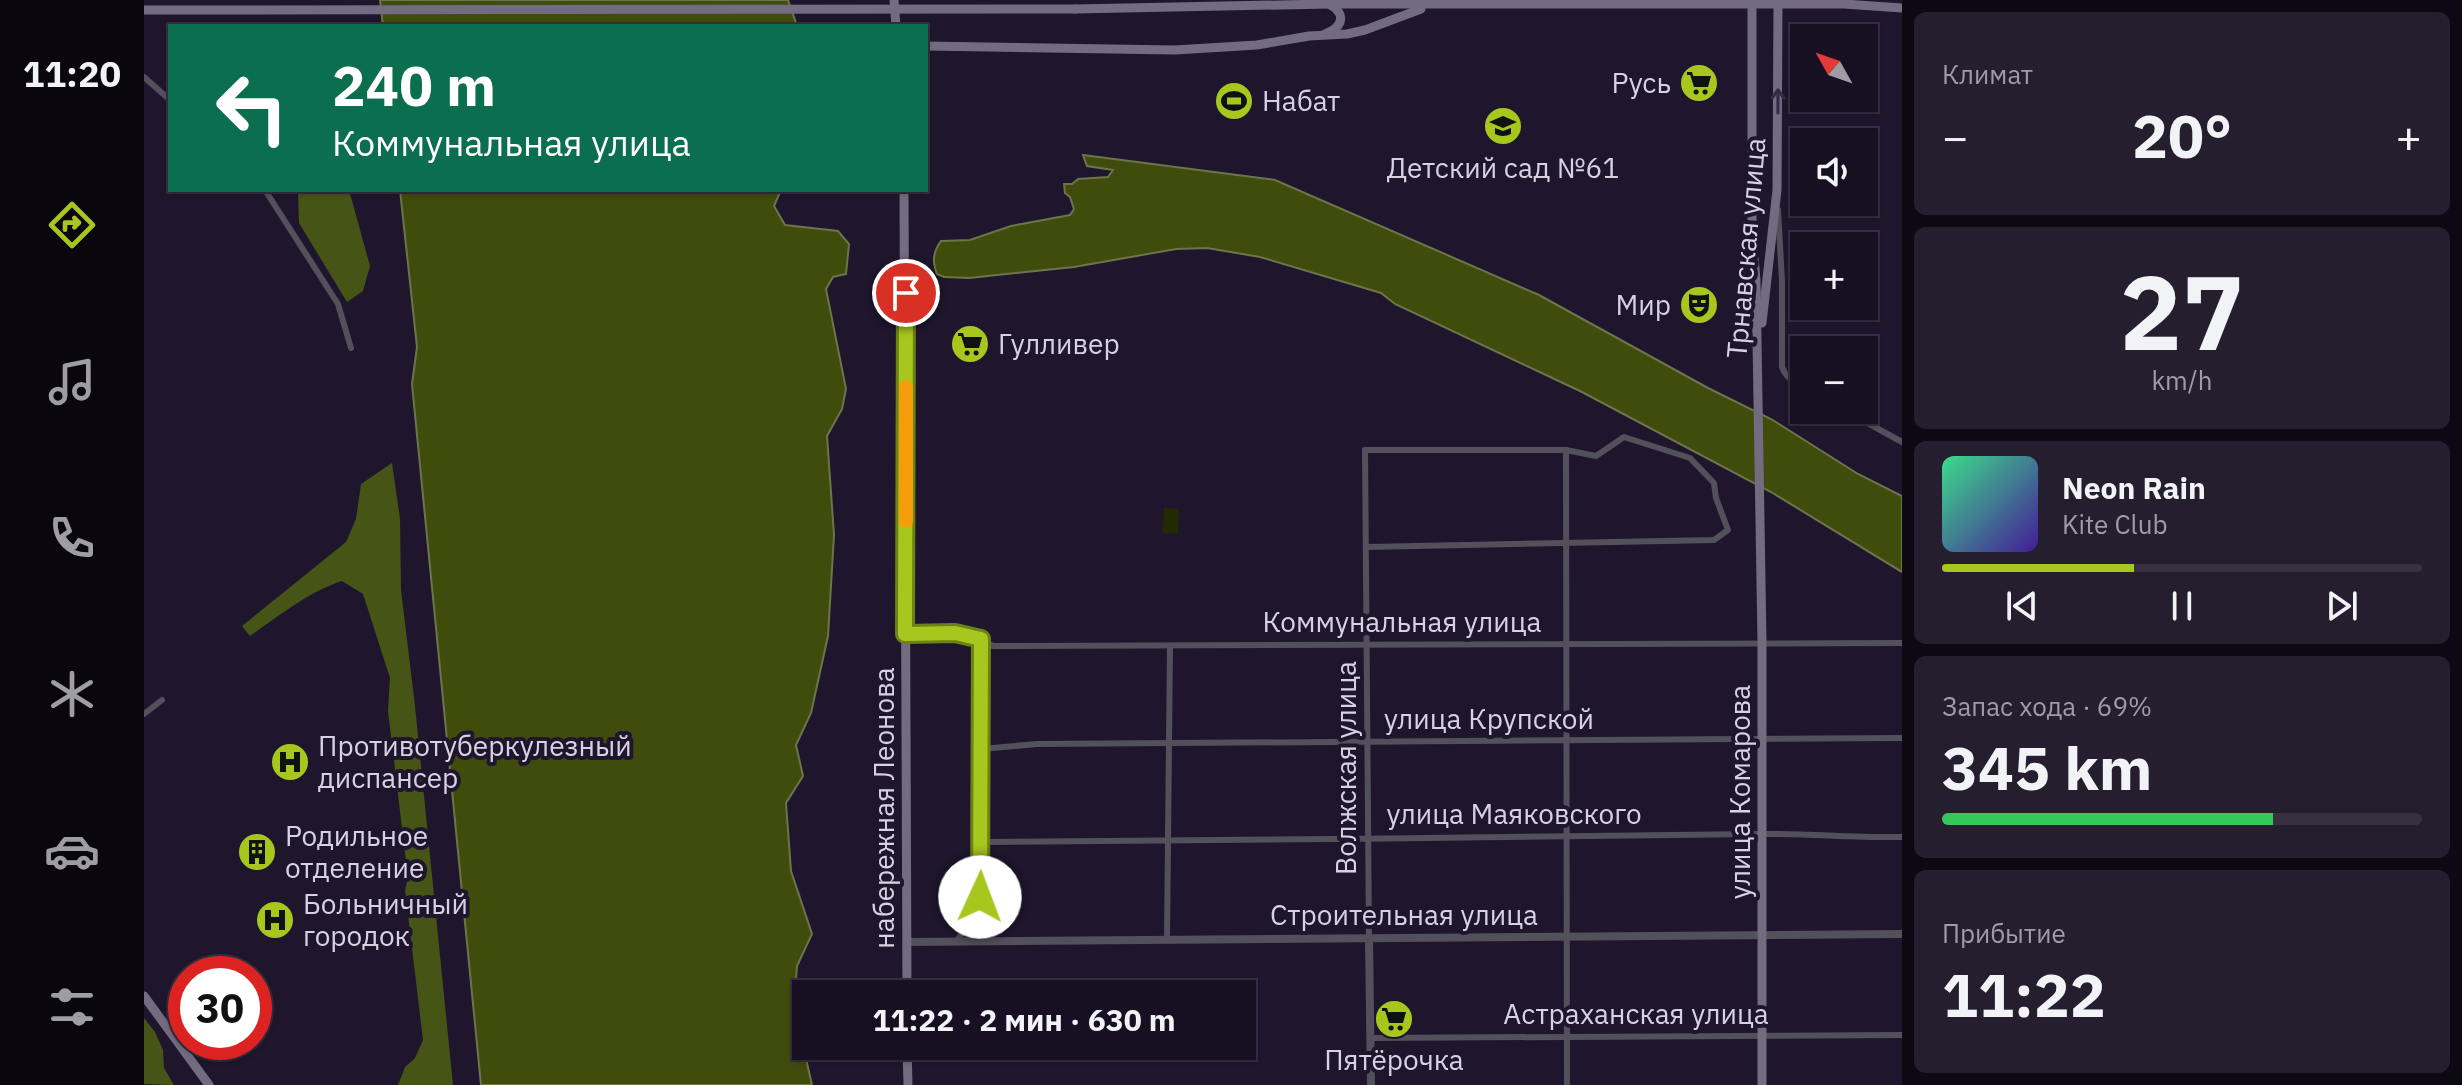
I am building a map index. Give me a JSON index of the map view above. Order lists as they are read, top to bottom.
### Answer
{
  "streets": {
    "main road": ["Трнавская улица", "улица Комарова", "набережная Леонова"],
    "street": [
      "Коммунальная улица",
      "улица Крупской",
      "Волжская улица",
      "улица Маяковского",
      "Строительная улица",
      "Астраханская улица"
    ]
  },
  "crossings": [
    ["Трнавская улица", "улица Комарова"],
    ["Коммунальная улица", "Волжская улица"],
    ["Коммунальная улица", "улица Комарова"],
    ["Коммунальная улица", "набережная Леонова"],
    ["улица Крупской", "Волжская улица"],
    ["улица Крупской", "улица Комарова"],
    ["Волжская улица", "улица Маяковского"],
    ["Волжская улица", "Строительная улица"],
    ["Волжская улица", "Астраханская улица"],
    ["улица Комарова", "улица Маяковского"],
    ["улица Комарова", "Строительная улица"],
    ["улица Комарова", "Астраханская улица"],
    ["набережная Леонова", "Строительная улица"]
  ],
  "places": {
    "supermarket": ["Русь", "Гулливер", "Пятёрочка"],
    "sports": ["Набат"],
    "school or university": ["Детский сад №61"],
    "theatre": ["Мир"],
    "hospital": ["Противотуберкулезный диспансер", "Больничный городок"],
    "building": ["Родильное отделение"]
  },
  "north": "top left",
  "page": {
    "tabs": "11:20",
    "tile": [
      "Климат",
      ["27", "km/h"],
      ["Запас хода · 69%", "345 km"],
      ["Прибытие", "11:22"]
    ],
    "map_buttons": ["+", "−"],
    "turn": ["240 m", "Коммунальная улица"],
    "heat": ["−", "20°", "+"],
    "song": ["Neon Rain", "Kite Club"],
    "limit": "30",
    "trip": "11:22 · 2 мин · 630 m"
  }
}
